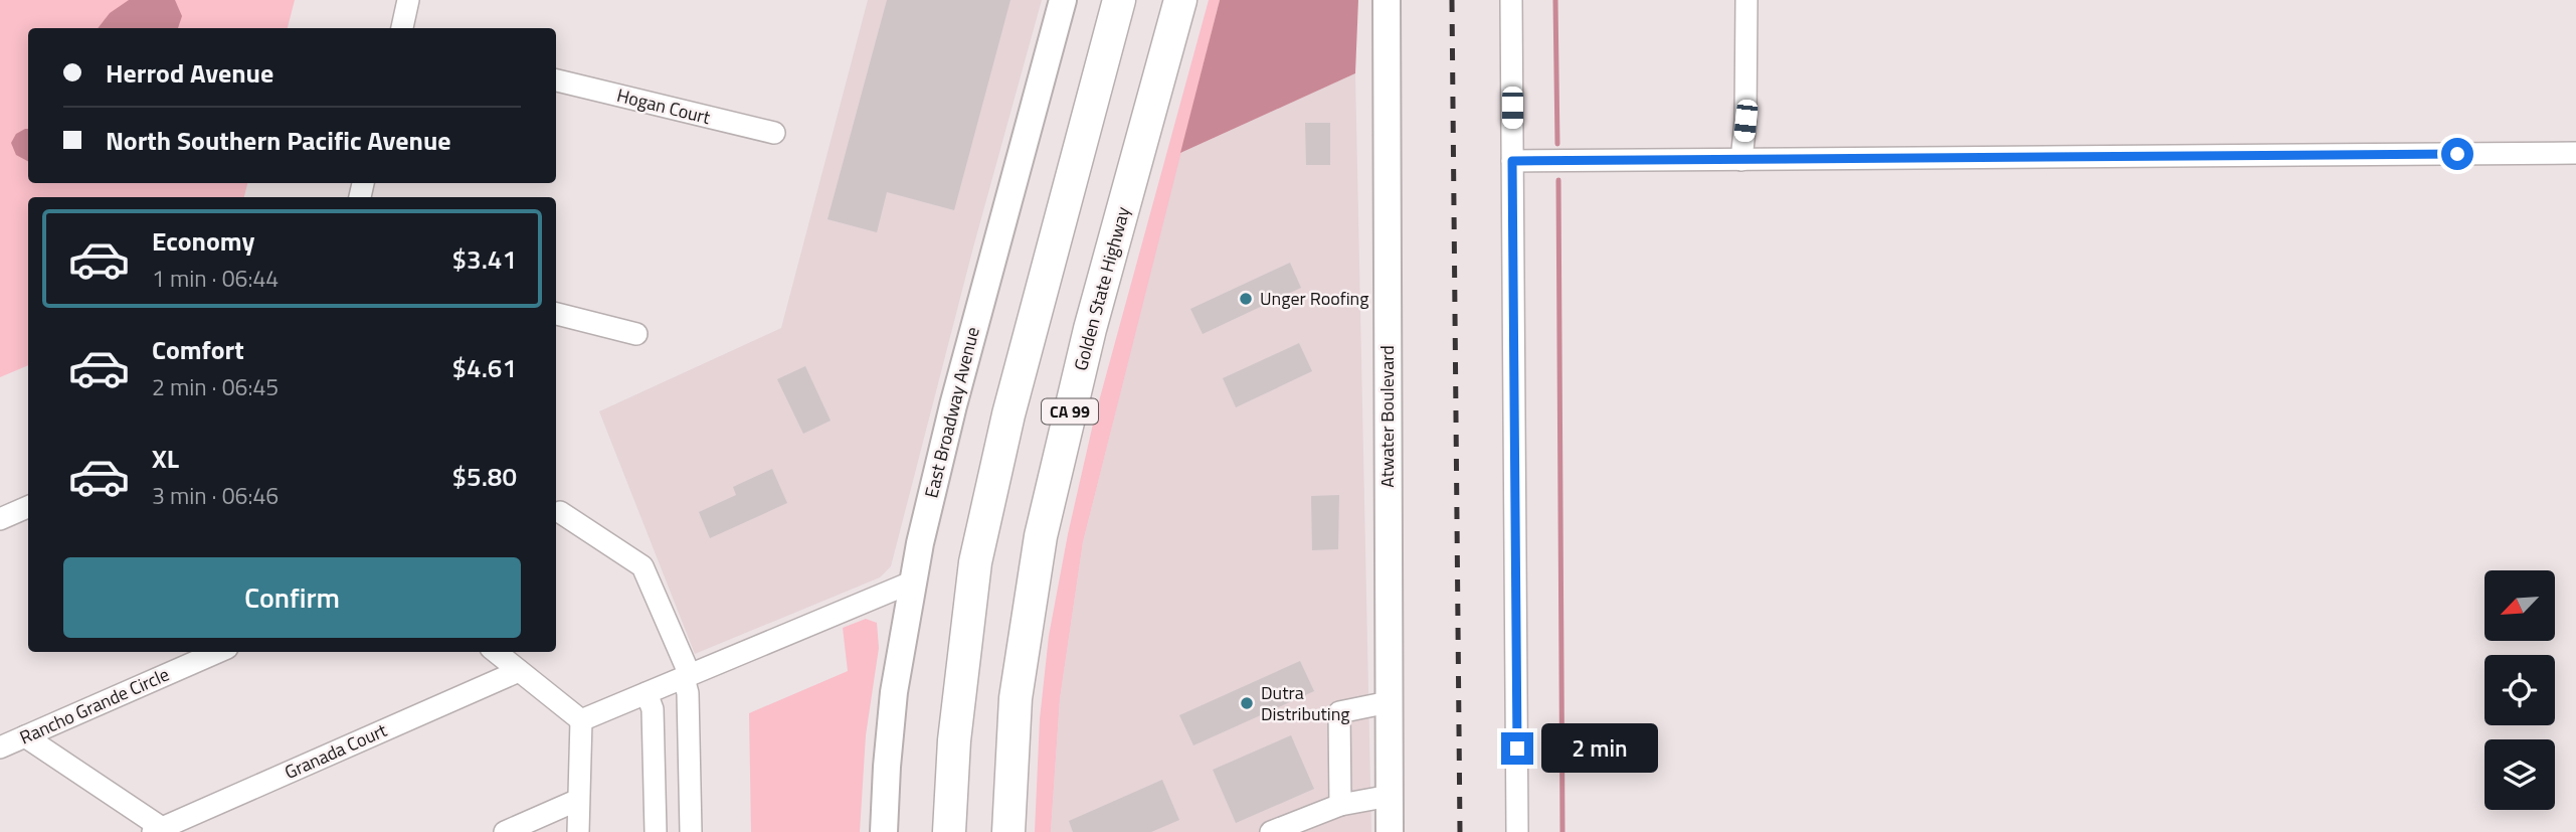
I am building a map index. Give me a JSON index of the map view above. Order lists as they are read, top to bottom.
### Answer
{
  "streets": {
    "highway": ["Golden State Highway", "CA 99"],
    "main road": ["East Broadway Avenue", "Atwater Boulevard"],
    "street": ["Hogan Court", "Rancho Grande Circle", "Granada Court"]
  },
  "places": ["Unger Roofing", "Dutra Distributing"],
  "north": "bottom left",
  "page": {
    "banner": ["Herrod Avenue", "North Southern Pacific Avenue"],
    "list": [
      {
        "name": "Economy",
        "note": "1 min · 06:44",
        "value": "$3.41"
      },
      {
        "name": "Comfort",
        "note": "2 min · 06:45",
        "value": "$4.61"
      },
      {
        "name": "XL",
        "note": "3 min · 06:46",
        "value": "$5.80"
      }
    ],
    "buttons": "Confirm",
    "bubble": "2 min"
  }
}
